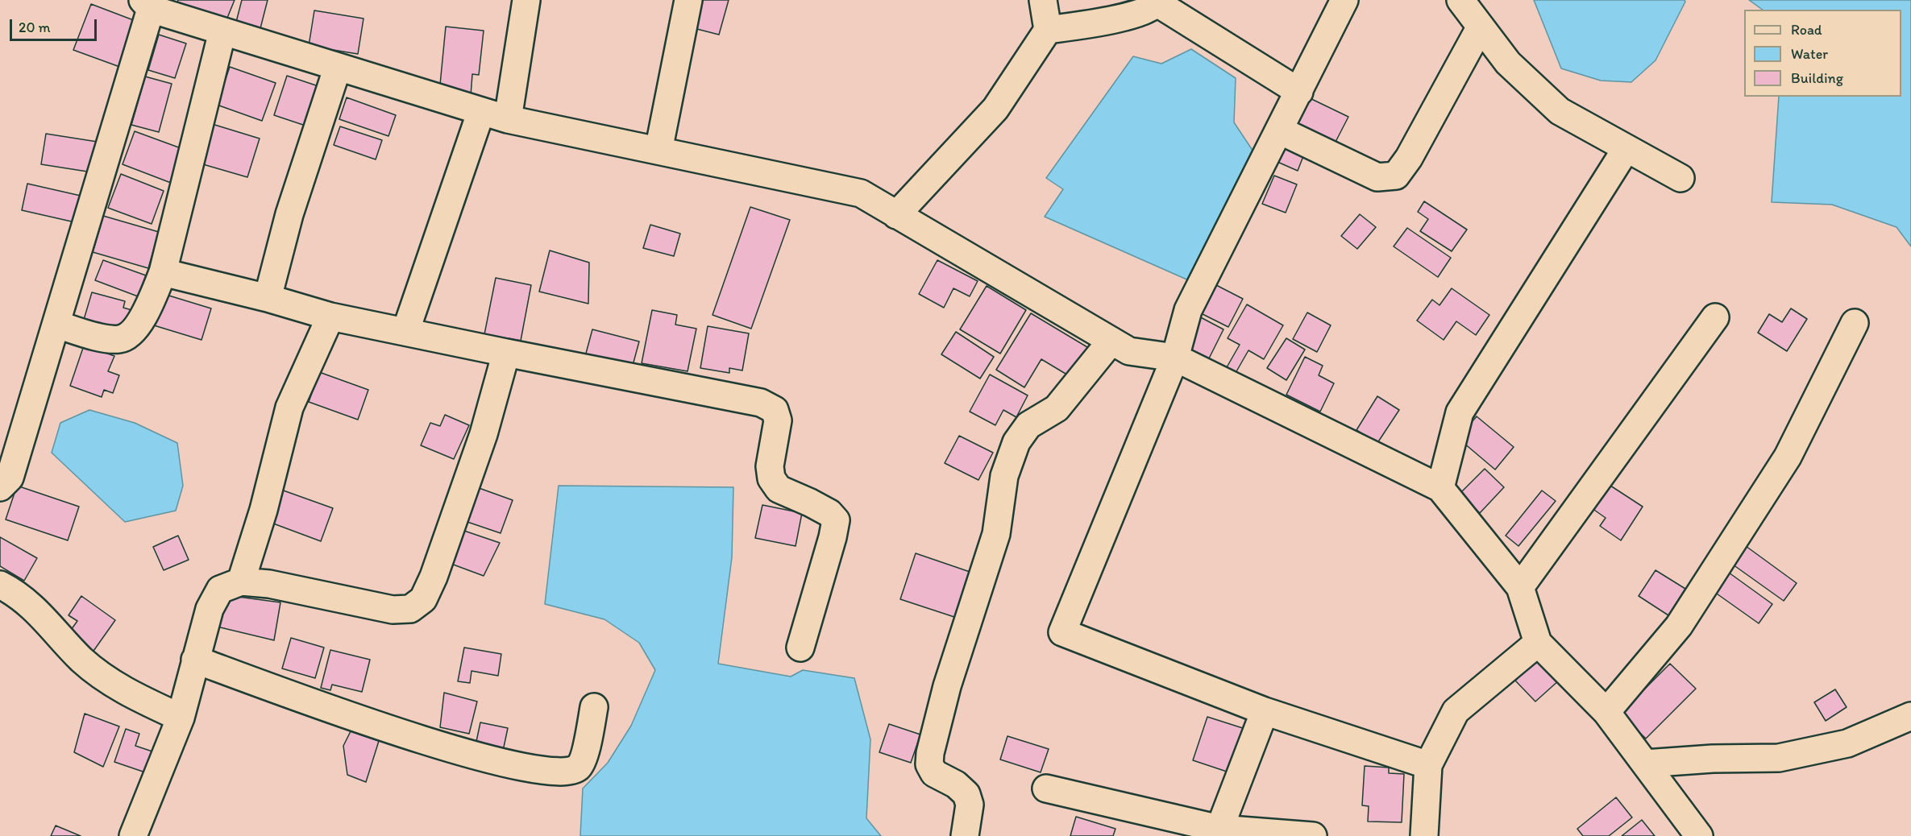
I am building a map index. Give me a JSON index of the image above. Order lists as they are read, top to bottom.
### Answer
{
  "legend": ["Road", "Water", "Building"],
  "scale_bar": "20 m"
}
